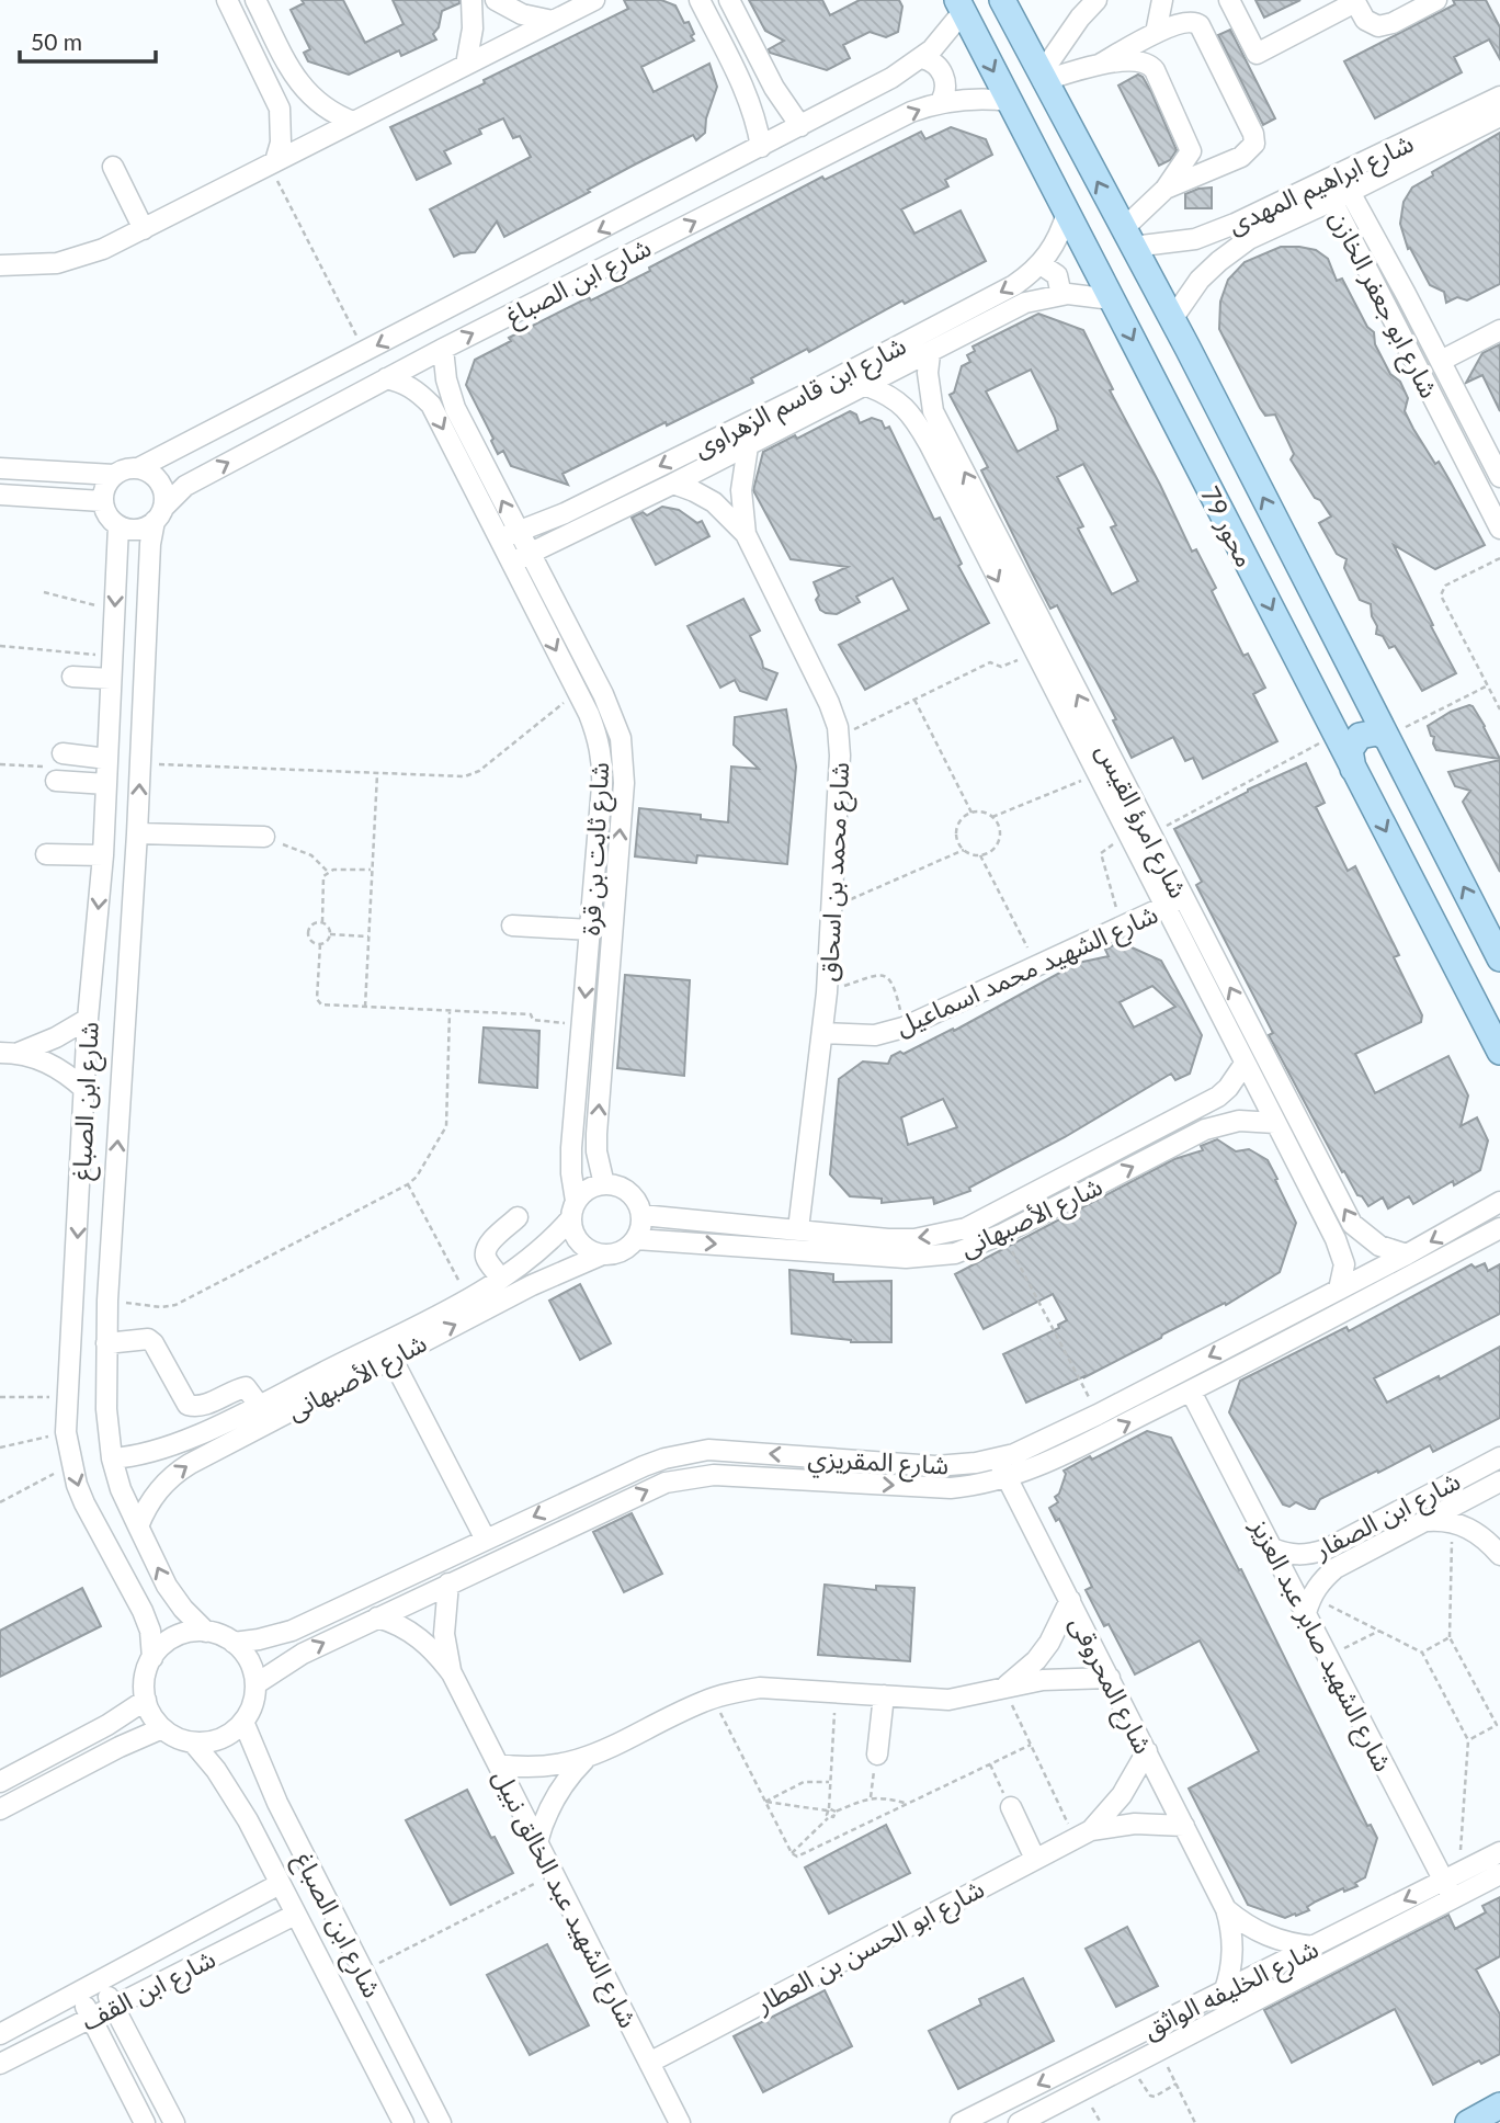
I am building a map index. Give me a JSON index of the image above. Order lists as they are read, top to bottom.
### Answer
{
  "streets": {
    "main road": ["محور 79"],
    "street": [
      "شارع ابراهيم المهدى",
      "شارع ابن الصباغ",
      "شارع ابو جعفر الخازن",
      "شارع ابن قاسم الزهراوى",
      "شارع امرؤ القيس",
      "شارع ثابت بن قرة",
      "شارع محمد بن اسحاق",
      "شارع الشهيد محمد اسماعيل",
      "شارع الأصبهانى",
      "شارع المقريزي",
      "شارع ابن الصفار",
      "شارع الشهيد صابر عبد العزيز",
      "شارع المحروقى",
      "شارع الشهيد عبد الخالق نبيل",
      "شارع ابو الحسن بن العطار",
      "شارع الخليفه الواثق",
      "شارع ابن القف"
    ]
  },
  "crossings": [
    ["شارع ابراهيم المهدى", "شارع ابو جعفر الخازن"],
    ["شارع ابراهيم المهدى", "محور 79"],
    ["شارع ابن الصباغ", "محور 79"],
    ["شارع ابن الصباغ", "شارع ثابت بن قرة"],
    ["شارع ابن الصباغ", "شارع الأصبهانى"],
    ["شارع ابن الصباغ", "شارع المقريزي"],
    ["شارع ابن الصباغ", "شارع ابن القف"],
    ["شارع ابن قاسم الزهراوى", "محور 79"],
    ["شارع ابن قاسم الزهراوى", "شارع امرؤ القيس"],
    ["شارع ابن قاسم الزهراوى", "شارع ثابت بن قرة"],
    ["شارع ابن قاسم الزهراوى", "شارع محمد بن اسحاق"],
    ["شارع امرؤ القيس", "شارع الشهيد محمد اسماعيل"],
    ["شارع امرؤ القيس", "شارع الأصبهانى"],
    ["شارع امرؤ القيس", "شارع المقريزي"],
    ["شارع ثابت بن قرة", "شارع الأصبهانى"],
    ["شارع محمد بن اسحاق", "شارع الشهيد محمد اسماعيل"],
    ["شارع محمد بن اسحاق", "شارع الأصبهانى"],
    ["شارع المقريزي", "شارع الشهيد صابر عبد العزيز"],
    ["شارع المقريزي", "شارع المحروقى"],
    ["شارع المقريزي", "شارع الشهيد عبد الخالق نبيل"],
    ["شارع ابن الصفار", "شارع الشهيد صابر عبد العزيز"],
    ["شارع الشهيد صابر عبد العزيز", "شارع الخليفه الواثق"],
    ["شارع المحروقى", "شارع ابو الحسن بن العطار"],
    ["شارع المحروقى", "شارع الخليفه الواثق"],
    ["شارع الشهيد عبد الخالق نبيل", "شارع ابو الحسن بن العطار"]
  ],
  "scale_bar": "50 m"
}
